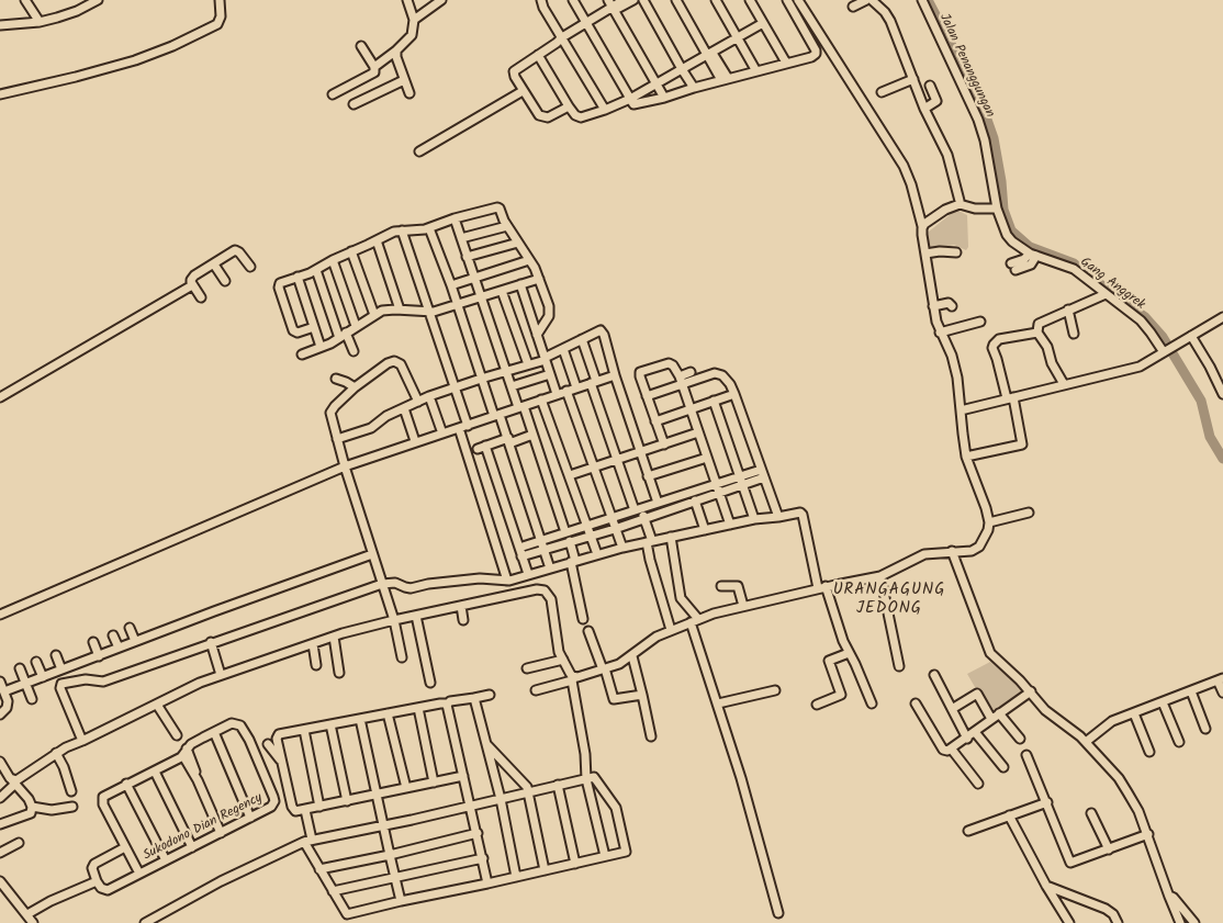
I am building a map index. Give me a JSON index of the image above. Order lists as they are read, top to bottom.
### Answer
{
  "streets": {
    "street": ["Jalan Penanggungan", "Gang Anggrek", "Sukodono Dian Regency"]
  },
  "crossings": [
    ["Jalan Penanggungan", "Gang Anggrek"]
  ],
  "districts": ["URANGAGUNG JEDONG"]
}
